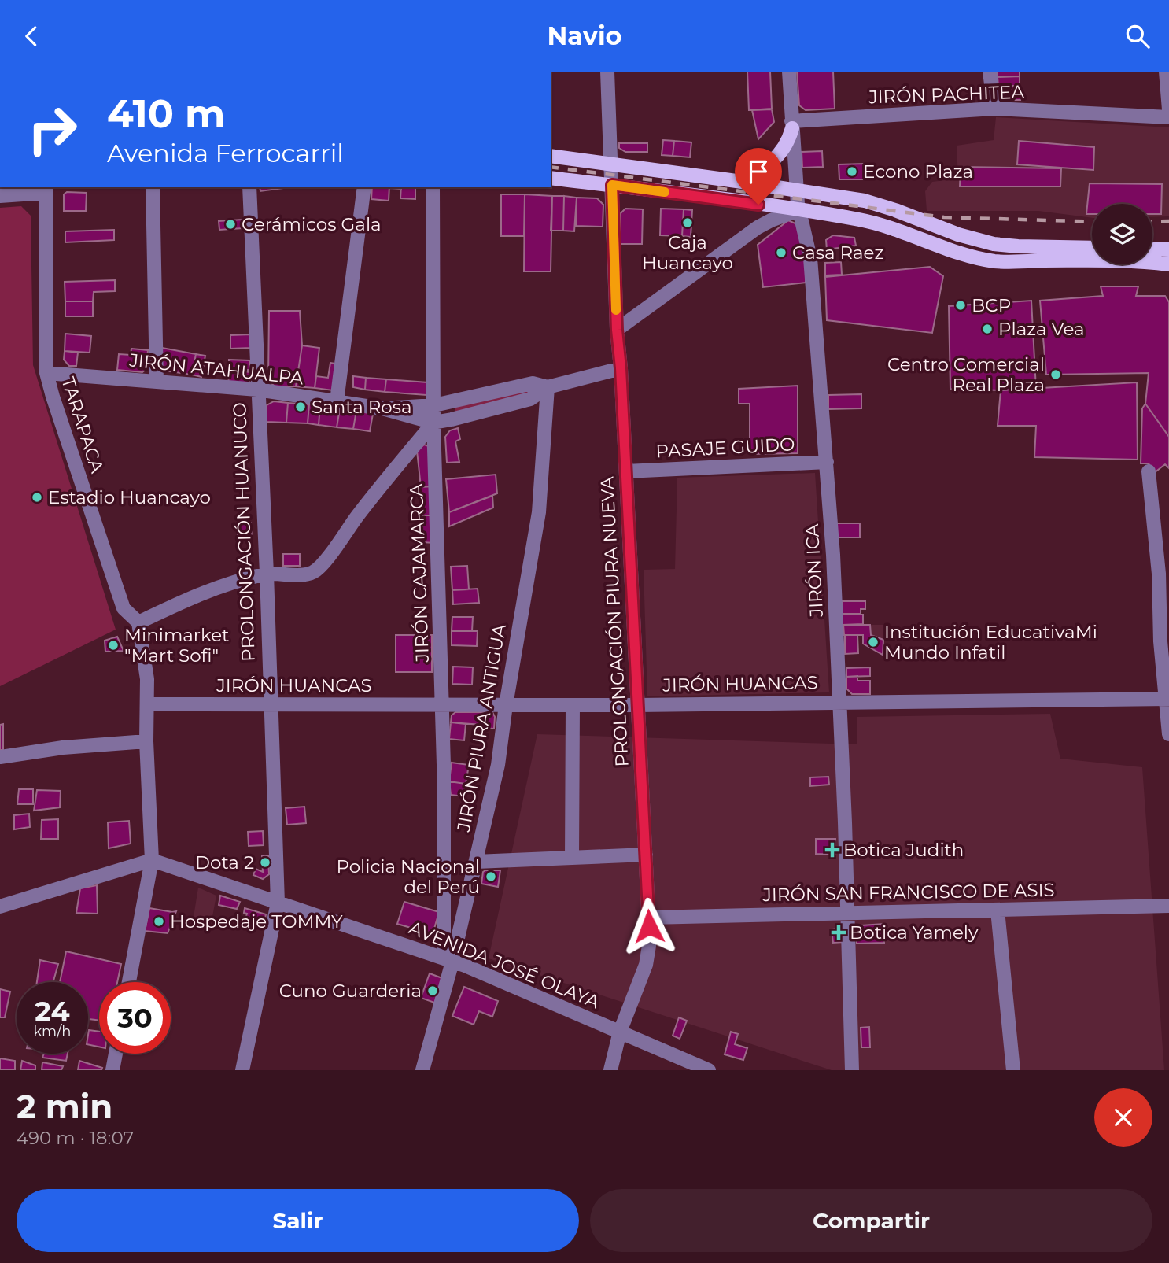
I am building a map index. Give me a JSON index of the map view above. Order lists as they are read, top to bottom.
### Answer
{
  "streets": {
    "street": [
      "JIRÓN PACHITEA",
      "JIRÓN ATAHUALPA",
      "TARAPACA",
      "PASAJE GUIDO",
      "PROLONGACIÓN HUANUCO",
      "JIRÓN ICA",
      "JIRÓN CAJAMARCA",
      "PROLONGACIÓN PIURA NUEVA",
      "JIRÓN HUANCAS",
      "JIRÓN PIURA ANTIGUA",
      "JIRÓN SAN FRANCISCO DE ASIS",
      "AVENIDA JOSÉ OLAYA"
    ]
  },
  "crossings": [
    ["JIRÓN PACHITEA", "JIRÓN ICA"],
    ["JIRÓN ATAHUALPA", "TARAPACA"],
    ["JIRÓN ATAHUALPA", "PROLONGACIÓN HUANUCO"],
    ["JIRÓN ATAHUALPA", "JIRÓN CAJAMARCA"],
    ["JIRÓN ATAHUALPA", "PROLONGACIÓN PIURA NUEVA"],
    ["JIRÓN ATAHUALPA", "JIRÓN PIURA ANTIGUA"],
    ["PASAJE GUIDO", "JIRÓN ICA"],
    ["PASAJE GUIDO", "PROLONGACIÓN PIURA NUEVA"],
    ["PROLONGACIÓN HUANUCO", "JIRÓN HUANCAS"],
    ["PROLONGACIÓN HUANUCO", "AVENIDA JOSÉ OLAYA"],
    ["JIRÓN ICA", "JIRÓN HUANCAS"],
    ["JIRÓN ICA", "JIRÓN SAN FRANCISCO DE ASIS"],
    ["JIRÓN CAJAMARCA", "JIRÓN HUANCAS"],
    ["JIRÓN CAJAMARCA", "JIRÓN PIURA ANTIGUA"],
    ["JIRÓN CAJAMARCA", "AVENIDA JOSÉ OLAYA"],
    ["PROLONGACIÓN PIURA NUEVA", "JIRÓN HUANCAS"],
    ["PROLONGACIÓN PIURA NUEVA", "JIRÓN SAN FRANCISCO DE ASIS"],
    ["PROLONGACIÓN PIURA NUEVA", "AVENIDA JOSÉ OLAYA"],
    ["JIRÓN HUANCAS", "JIRÓN PIURA ANTIGUA"],
    ["JIRÓN PIURA ANTIGUA", "AVENIDA JOSÉ OLAYA"]
  ],
  "places": {
    "other": [
      "Econo Plaza",
      "Caja Huancayo",
      "Cerámicos Gala",
      "Casa Raez",
      "BCP",
      "Plaza Vea",
      "Centro Comercial Real Plaza",
      "Santa Rosa",
      "Estadio Huancayo",
      "Institución EducativaMi Mundo Infatil",
      "Minimarket \"Mart Sofi\"",
      "Dota 2",
      "Policia Nacional del Perú",
      "Hospedaje TOMMY",
      "Cuno Guarderia"
    ],
    "health": ["Botica Judith", "Botica Yamely"]
  },
  "page": {
    "header": "Navio",
    "turn": ["410 m", "Avenida Ferrocarril"],
    "speed": "24 km/h",
    "limit": "30",
    "heading": ["2 min", "490 m · 18:07"],
    "buttons": ["Salir", "Compartir"]
  }
}
